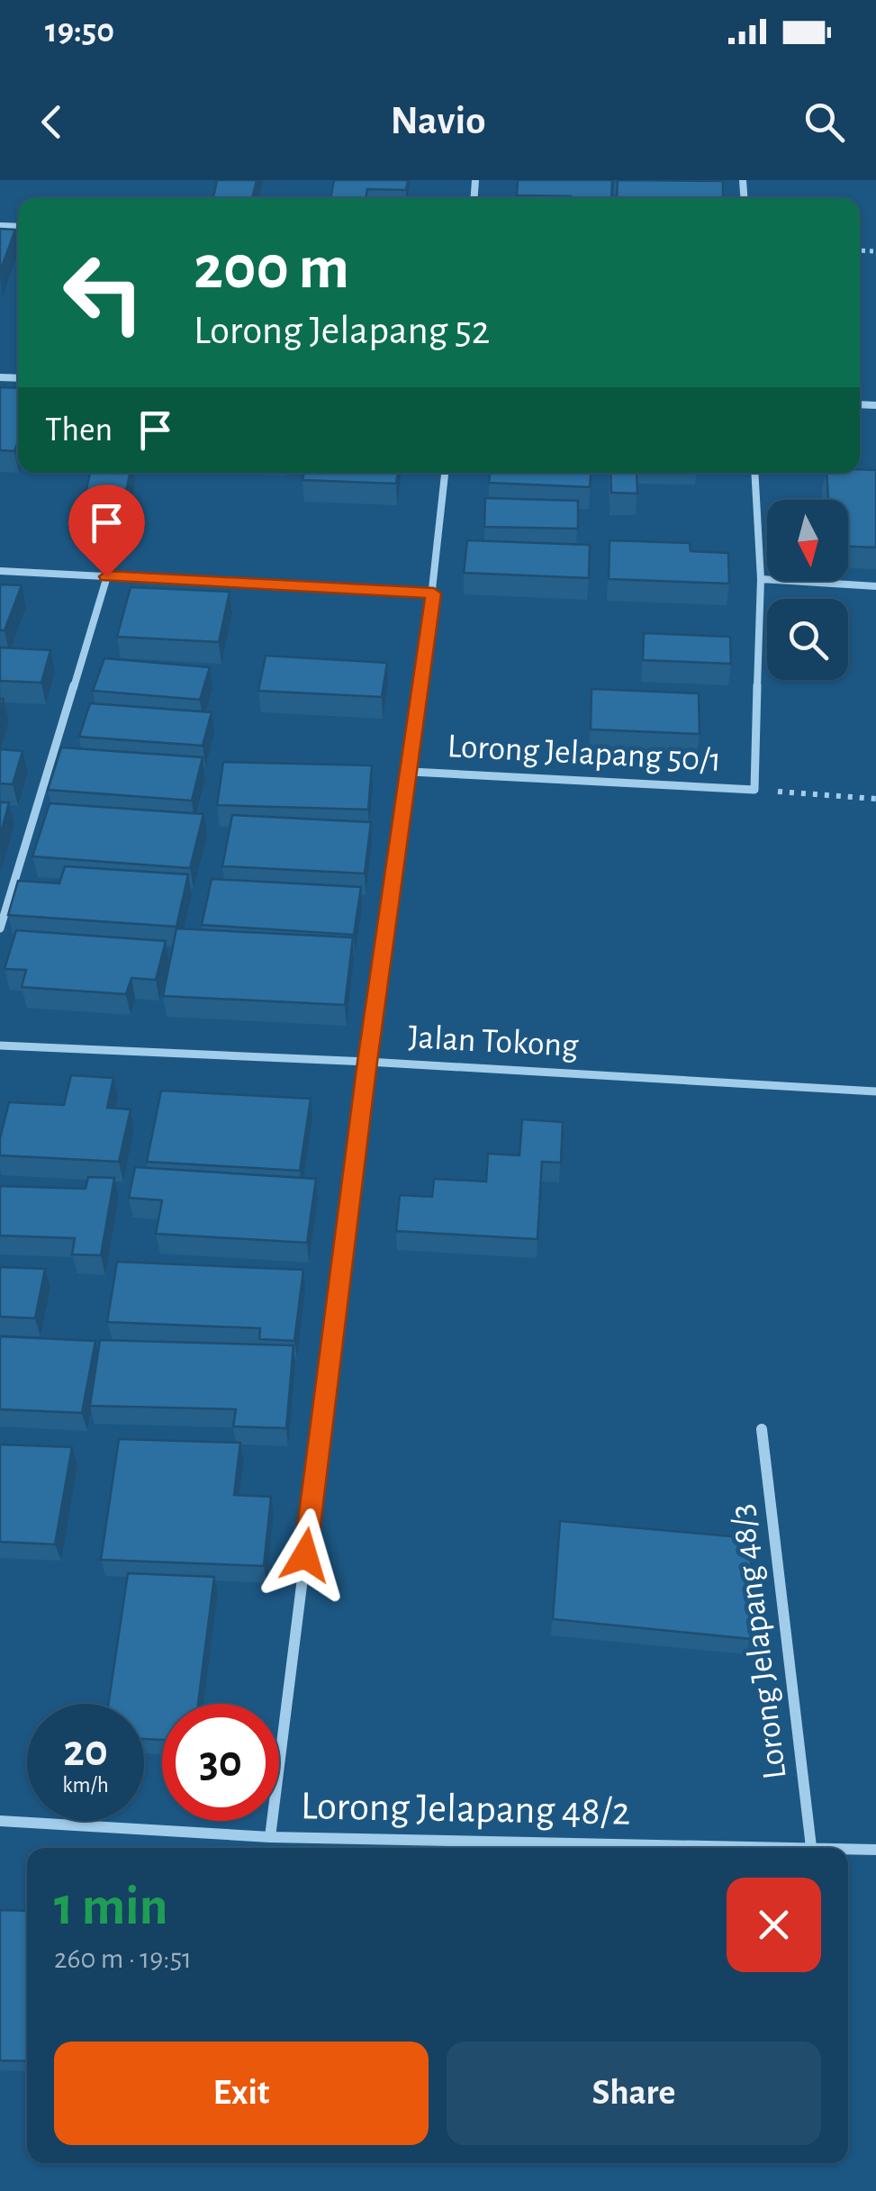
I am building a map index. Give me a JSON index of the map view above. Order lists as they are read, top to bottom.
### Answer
{
  "streets": {
    "street": [
      "Lorong Jelapang 50/1",
      "Jalan Tokong",
      "Lorong Jelapang 48/3",
      "Lorong Jelapang 48/2"
    ]
  },
  "crossings": [
    ["Lorong Jelapang 48/3", "Lorong Jelapang 48/2"]
  ],
  "north": "bottom",
  "page": {
    "status": "19:50",
    "header": "Navio",
    "turn": ["200 m", "Lorong Jelapang 52"],
    "then": "Then",
    "speed": "20 km/h",
    "limit": "30",
    "heading": ["1 min", "260 m · 19:51"],
    "buttons": ["Exit", "Share"]
  }
}
